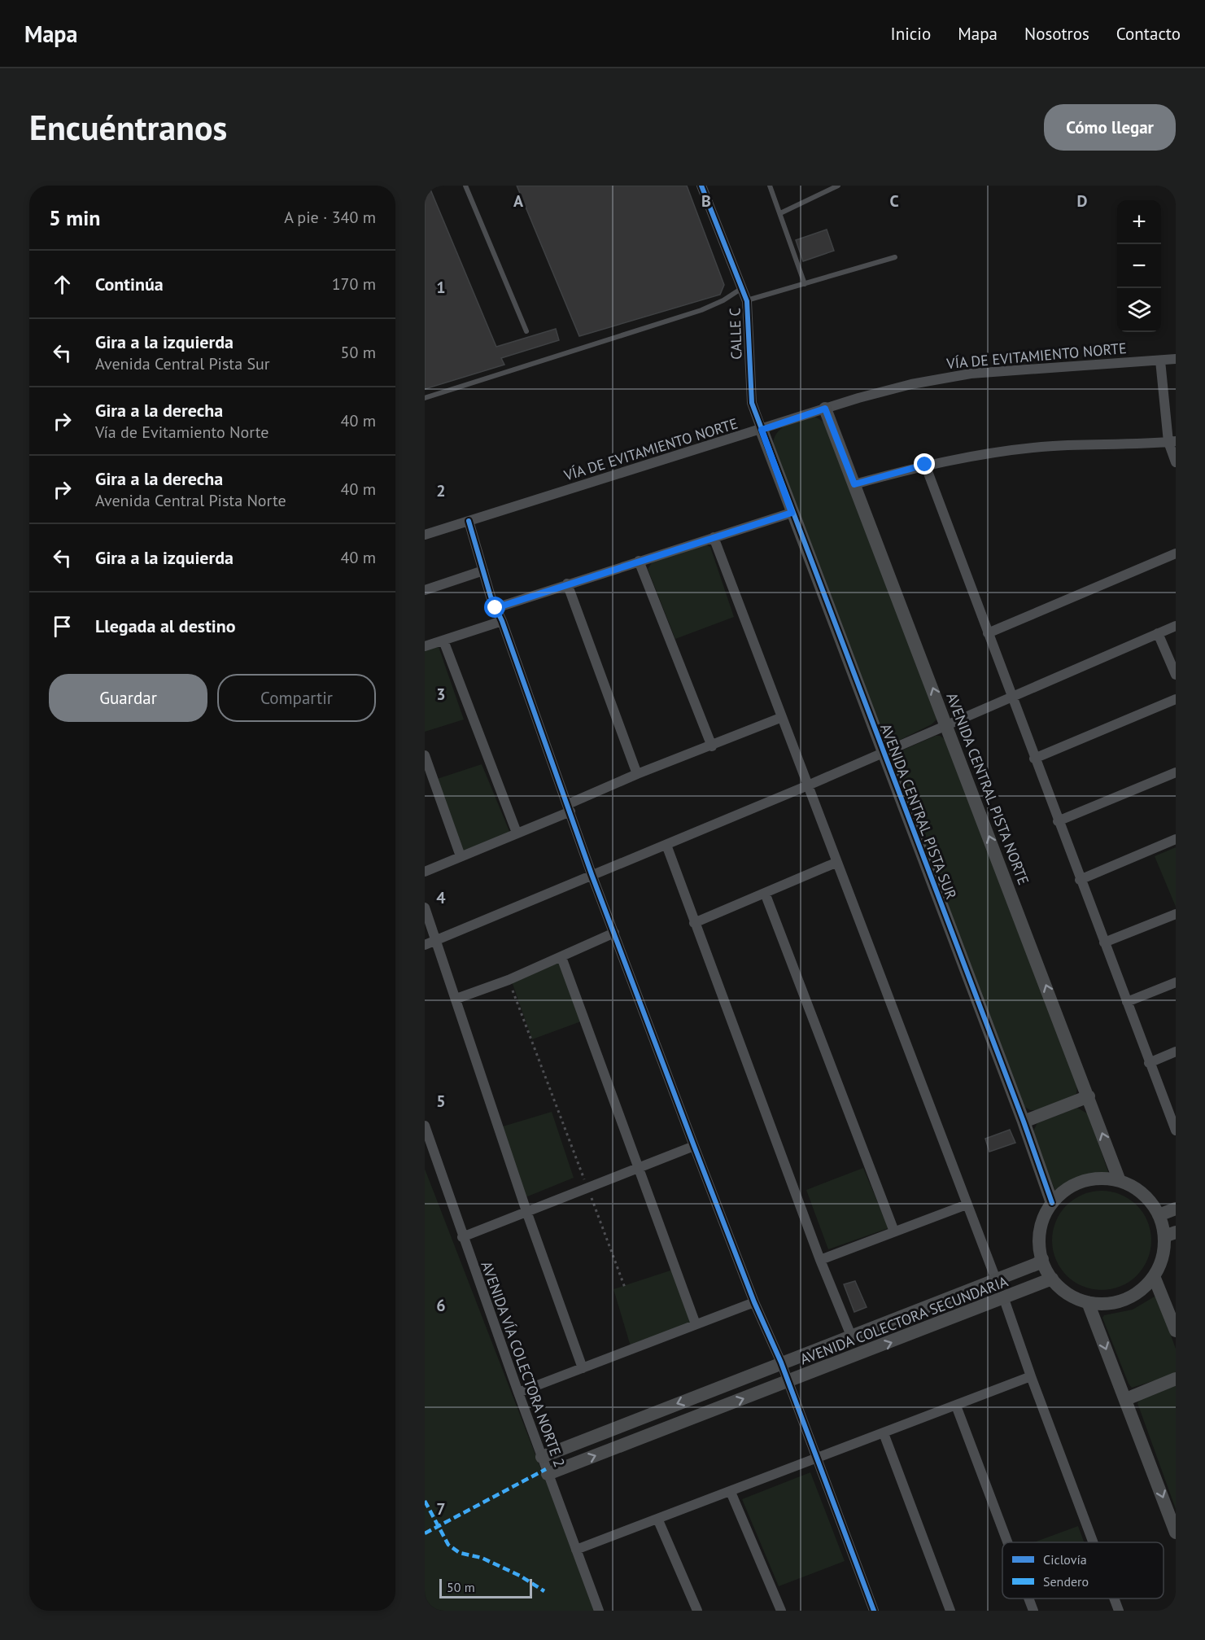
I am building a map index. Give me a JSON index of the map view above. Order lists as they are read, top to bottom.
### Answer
{
  "streets": {
    "street": [
      "CALLE C",
      "VÍA DE EVITAMIENTO NORTE",
      "AVENIDA CENTRAL PISTA NORTE",
      "AVENIDA CENTRAL PISTA SUR",
      "AVENIDA COLECTORA SECUNDARIA",
      "AVENIDA VÍA COLECTORA NORTE 2"
    ]
  },
  "crossings": [
    ["CALLE C", "VÍA DE EVITAMIENTO NORTE"],
    ["CALLE C", "AVENIDA CENTRAL PISTA SUR"],
    ["VÍA DE EVITAMIENTO NORTE", "AVENIDA CENTRAL PISTA NORTE"],
    ["VÍA DE EVITAMIENTO NORTE", "AVENIDA CENTRAL PISTA SUR"],
    ["AVENIDA CENTRAL PISTA NORTE", "AVENIDA CENTRAL PISTA SUR"],
    ["AVENIDA CENTRAL PISTA NORTE", "AVENIDA COLECTORA SECUNDARIA"],
    ["AVENIDA CENTRAL PISTA SUR", "AVENIDA COLECTORA SECUNDARIA"],
    ["AVENIDA COLECTORA SECUNDARIA", "AVENIDA VÍA COLECTORA NORTE 2"]
  ],
  "legend": ["Ciclovía", "Sendero"],
  "scale_bar": "50 m",
  "page": {
    "header": "Mapa",
    "nav": [
      "Inicio",
      "Mapa",
      "Nosotros",
      "Contacto"
    ],
    "buttons": [
      "Cómo llegar",
      ["Guardar", "Compartir"]
    ],
    "title": "Encuéntranos",
    "heading": ["5 min", "A pie · 340 m"],
    "map_buttons": ["+", "−"],
    "list": [
      ["Continúa", "170 m"],
      ["Gira a la izquierda", "Avenida Central Pista Sur", "50 m"],
      ["Gira a la derecha", "Vía de Evitamiento Norte", "40 m"],
      ["Gira a la derecha", "Avenida Central Pista Norte", "40 m"],
      ["Gira a la izquierda", "40 m"],
      "Llegada al destino"
    ],
    "scale": "50 m"
  },
  "grid": {
    "columns": [
      "A",
      "B",
      "C",
      "D"
    ],
    "rows": [
      "1",
      "2",
      "3",
      "4",
      "5",
      "6",
      "7"
    ]
  }
}
